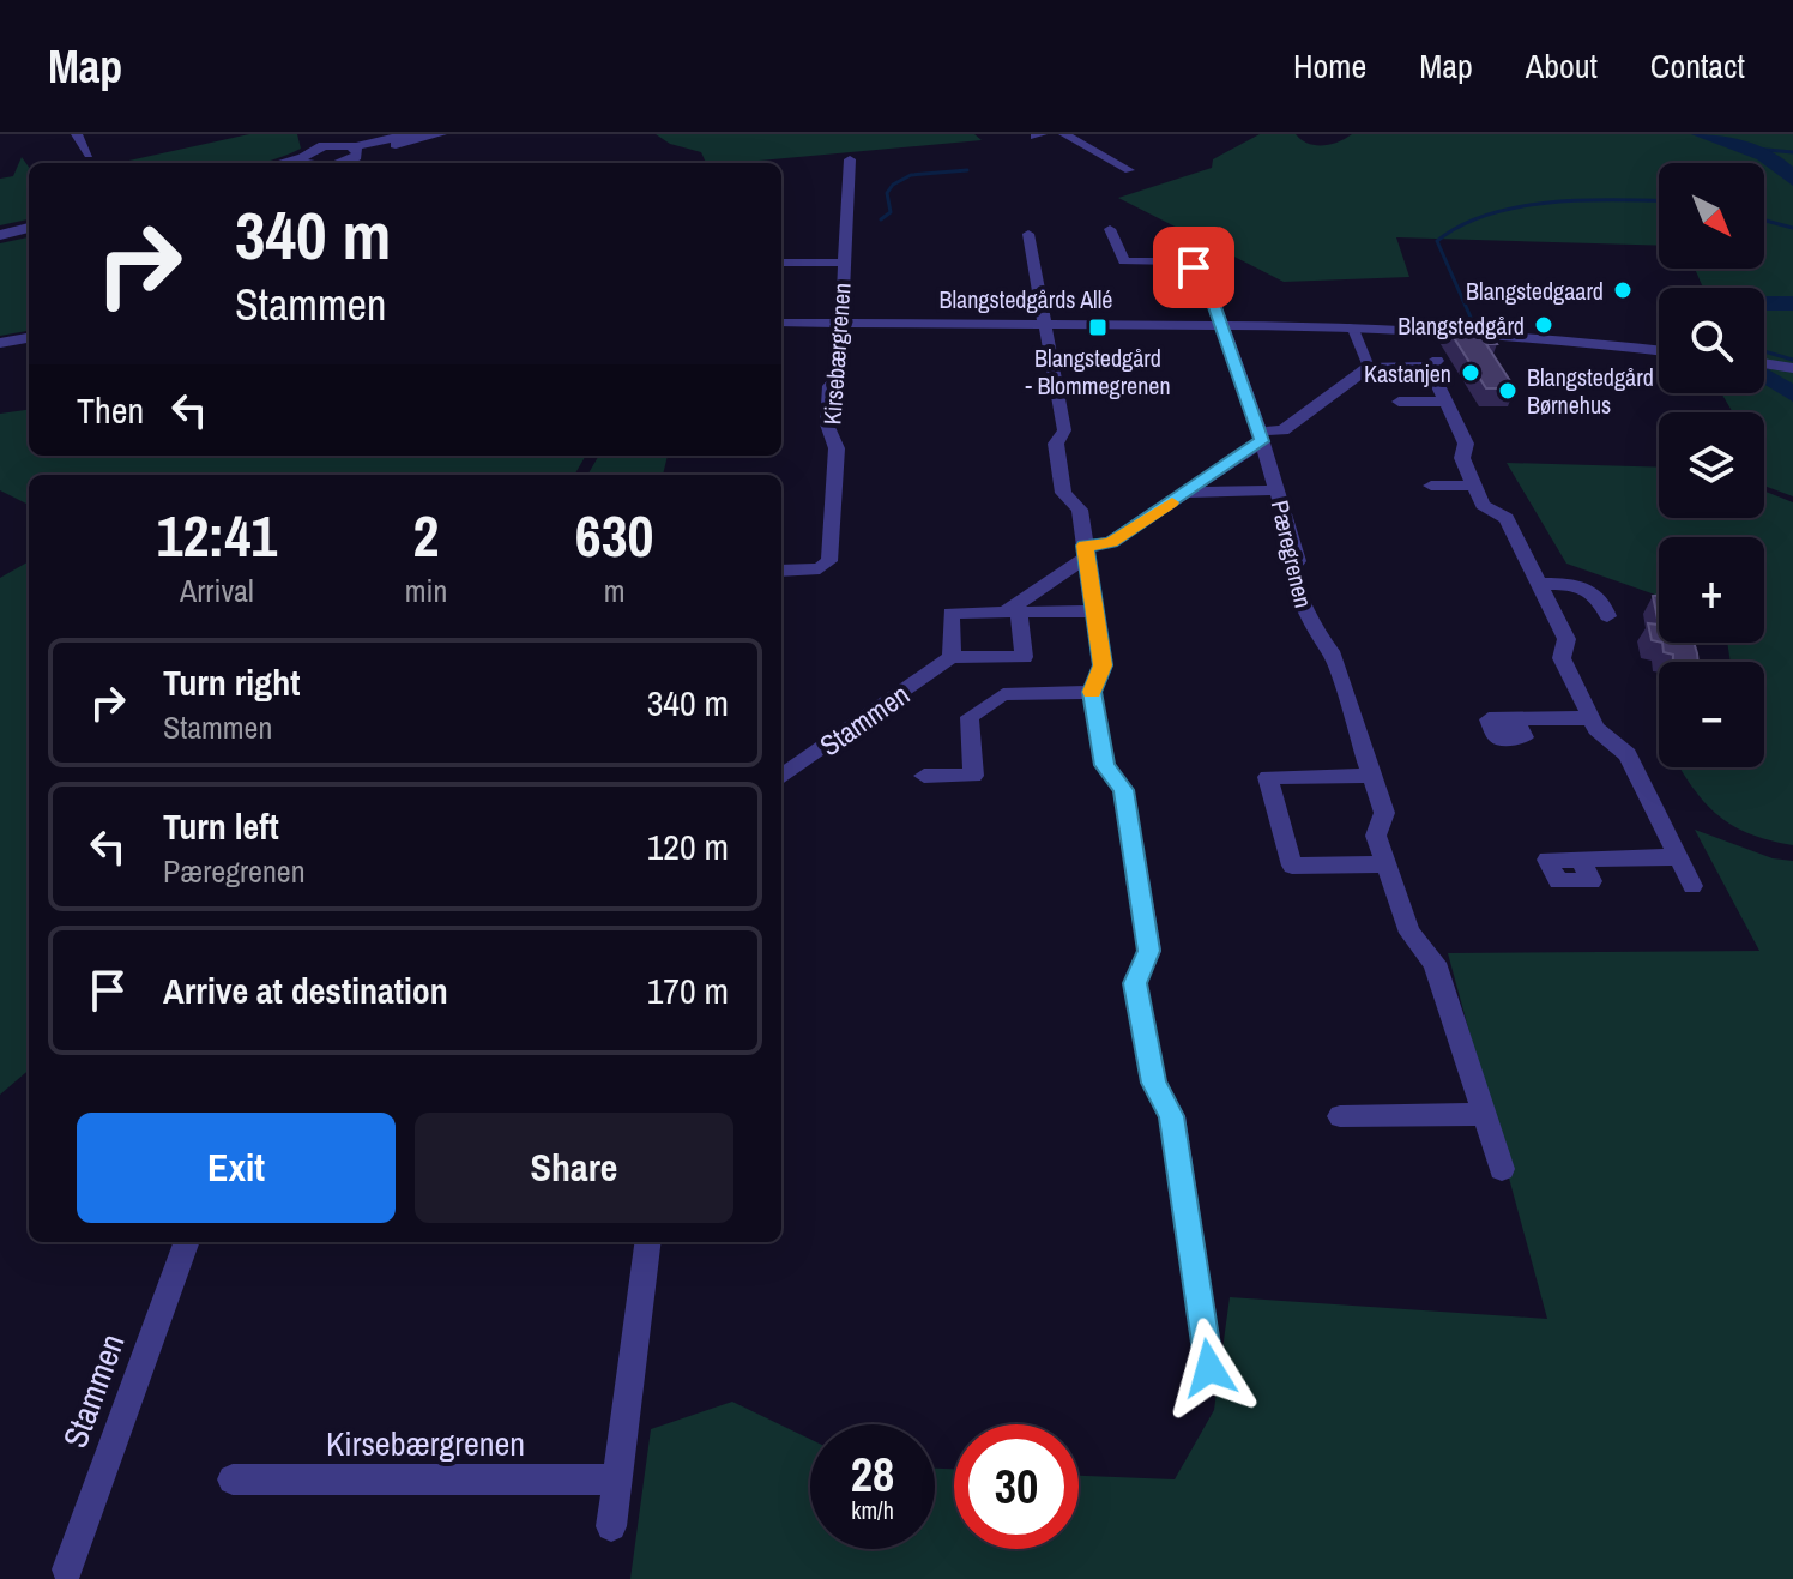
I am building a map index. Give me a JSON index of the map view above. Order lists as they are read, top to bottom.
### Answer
{
  "streets": {
    "street": [
      "Blangstedgårds Allé",
      "Kirsebærgrenen",
      "Pæregrenen",
      "Stammen"
    ]
  },
  "crossings": [
    ["Blangstedgårds Allé", "Kirsebærgrenen"],
    ["Blangstedgårds Allé", "Pæregrenen"]
  ],
  "places": {
    "other": [
      "Blangstedgaard",
      "Blangstedgård",
      "Kastanjen",
      "Blangstedgård Børnehus"
    ],
    "transit": ["Blangstedgård - Blommegrenen"]
  },
  "north": "bottom right",
  "page": {
    "header": "Map",
    "nav": [
      "Home",
      "Map",
      "About",
      "Contact"
    ],
    "map_buttons": ["+", "−"],
    "turn": ["340 m", "Stammen"],
    "then": "Then",
    "eta": [
      "12:41",
      "Arrival",
      "2",
      "min",
      "630",
      "m"
    ],
    "list": [
      {
        "name": "Turn right",
        "note": "Stammen",
        "value": "340 m"
      },
      {
        "name": "Turn left",
        "note": "Pæregrenen",
        "value": "120 m"
      },
      {
        "name": "Arrive at destination",
        "value": "170 m"
      }
    ],
    "buttons": ["Exit", "Share"],
    "speed": "28 km/h",
    "limit": "30"
  }
}
